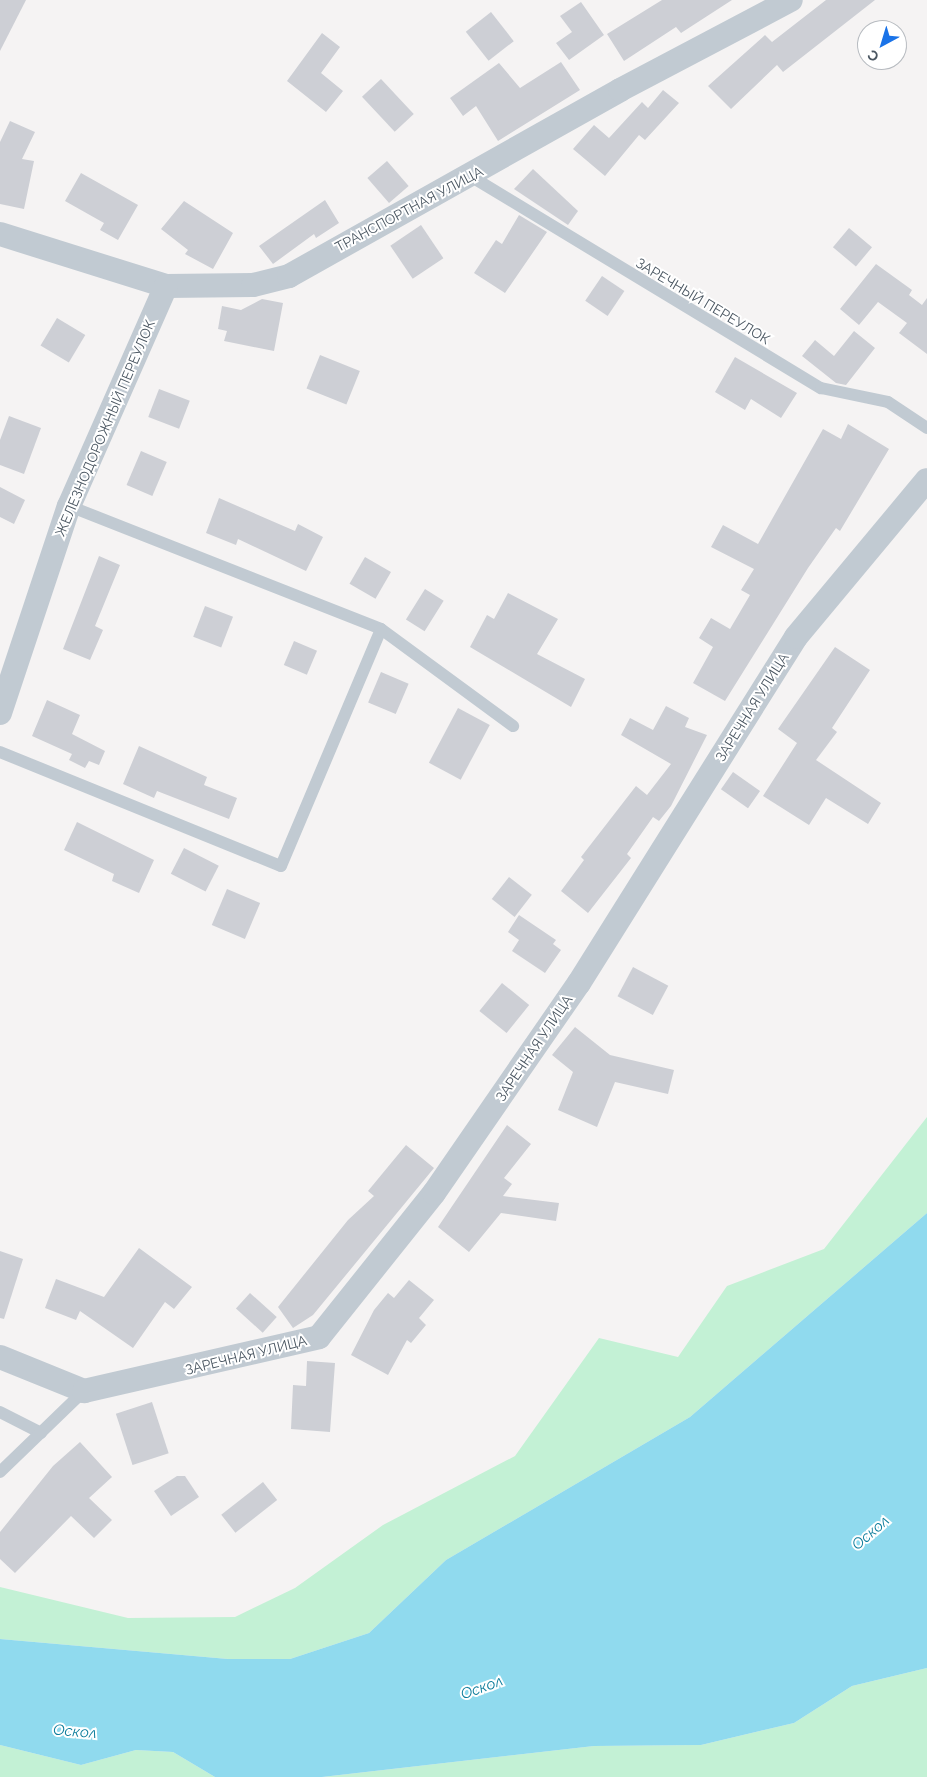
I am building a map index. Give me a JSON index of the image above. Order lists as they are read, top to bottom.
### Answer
{
  "streets": {
    "street": ["ТРАНСПОРТНАЯ УЛИЦА", "ЖЕЛЕЗНОДОРОЖНЫЙ ПЕРЕУЛОК", "ЗАРЕЧНАЯ УЛИЦА"],
    "lane": ["ЗАРЕЧНЫЙ ПЕРЕУЛОК"]
  },
  "crossings": [
    ["ТРАНСПОРТНАЯ УЛИЦА", "ЗАРЕЧНЫЙ ПЕРЕУЛОК"],
    ["ТРАНСПОРТНАЯ УЛИЦА", "ЖЕЛЕЗНОДОРОЖНЫЙ ПЕРЕУЛОК"]
  ],
  "water": ["Оскол"],
  "north": "bottom left"
}
